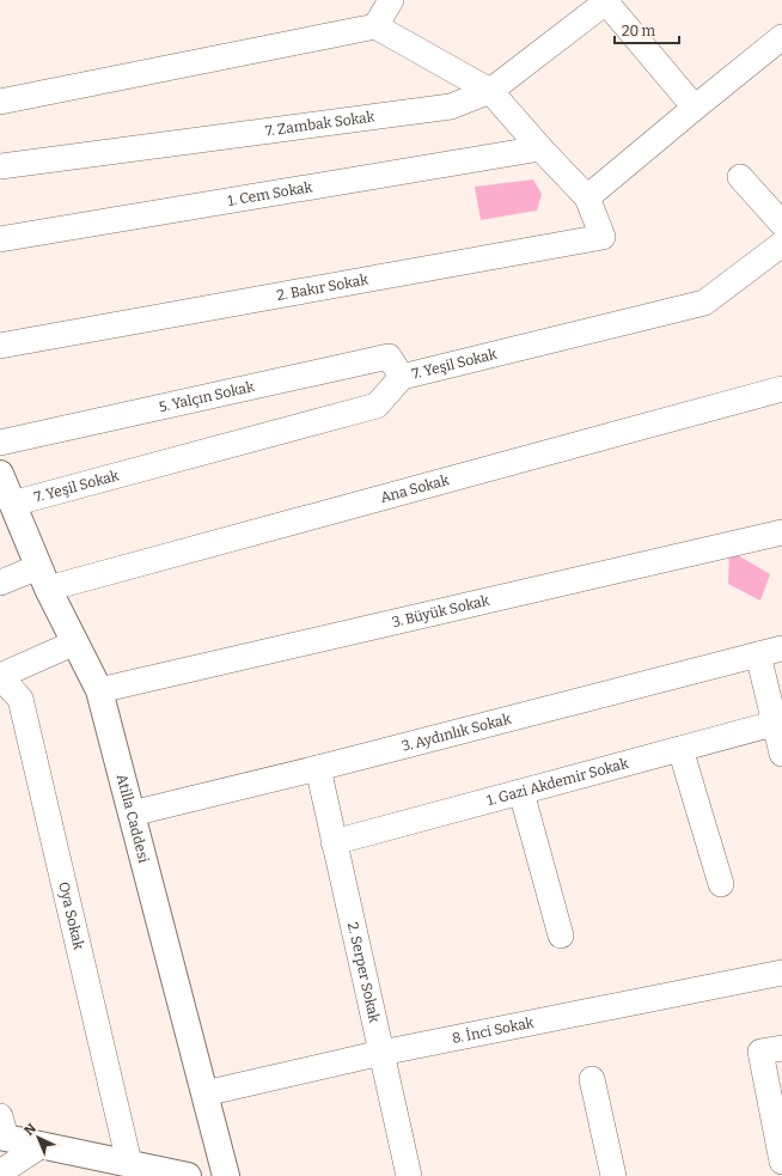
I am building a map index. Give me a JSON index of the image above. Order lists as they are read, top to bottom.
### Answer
{
  "streets": {
    "street": [
      "7. Zambak Sokak",
      "1. Cem Sokak",
      "2. Bakır Sokak",
      "7. Yeşil Sokak",
      "5. Yalçın Sokak",
      "Ana Sokak",
      "3. Büyük Sokak",
      "3. Aydınlık Sokak",
      "1. Gazi Akdemir Sokak",
      "Atilla Caddesi",
      "Oya Sokak",
      "2. Serper Sokak",
      "8. İnci Sokak"
    ]
  },
  "crossings": [
    ["7. Yeşil Sokak", "5. Yalçın Sokak"],
    ["7. Yeşil Sokak", "Atilla Caddesi"],
    ["Ana Sokak", "Atilla Caddesi"],
    ["3. Büyük Sokak", "Atilla Caddesi"],
    ["3. Aydınlık Sokak", "Atilla Caddesi"],
    ["3. Aydınlık Sokak", "2. Serper Sokak"],
    ["1. Gazi Akdemir Sokak", "2. Serper Sokak"],
    ["Atilla Caddesi", "8. İnci Sokak"],
    ["2. Serper Sokak", "8. İnci Sokak"]
  ],
  "scale_bar": "20 m",
  "north": "top left"
}
